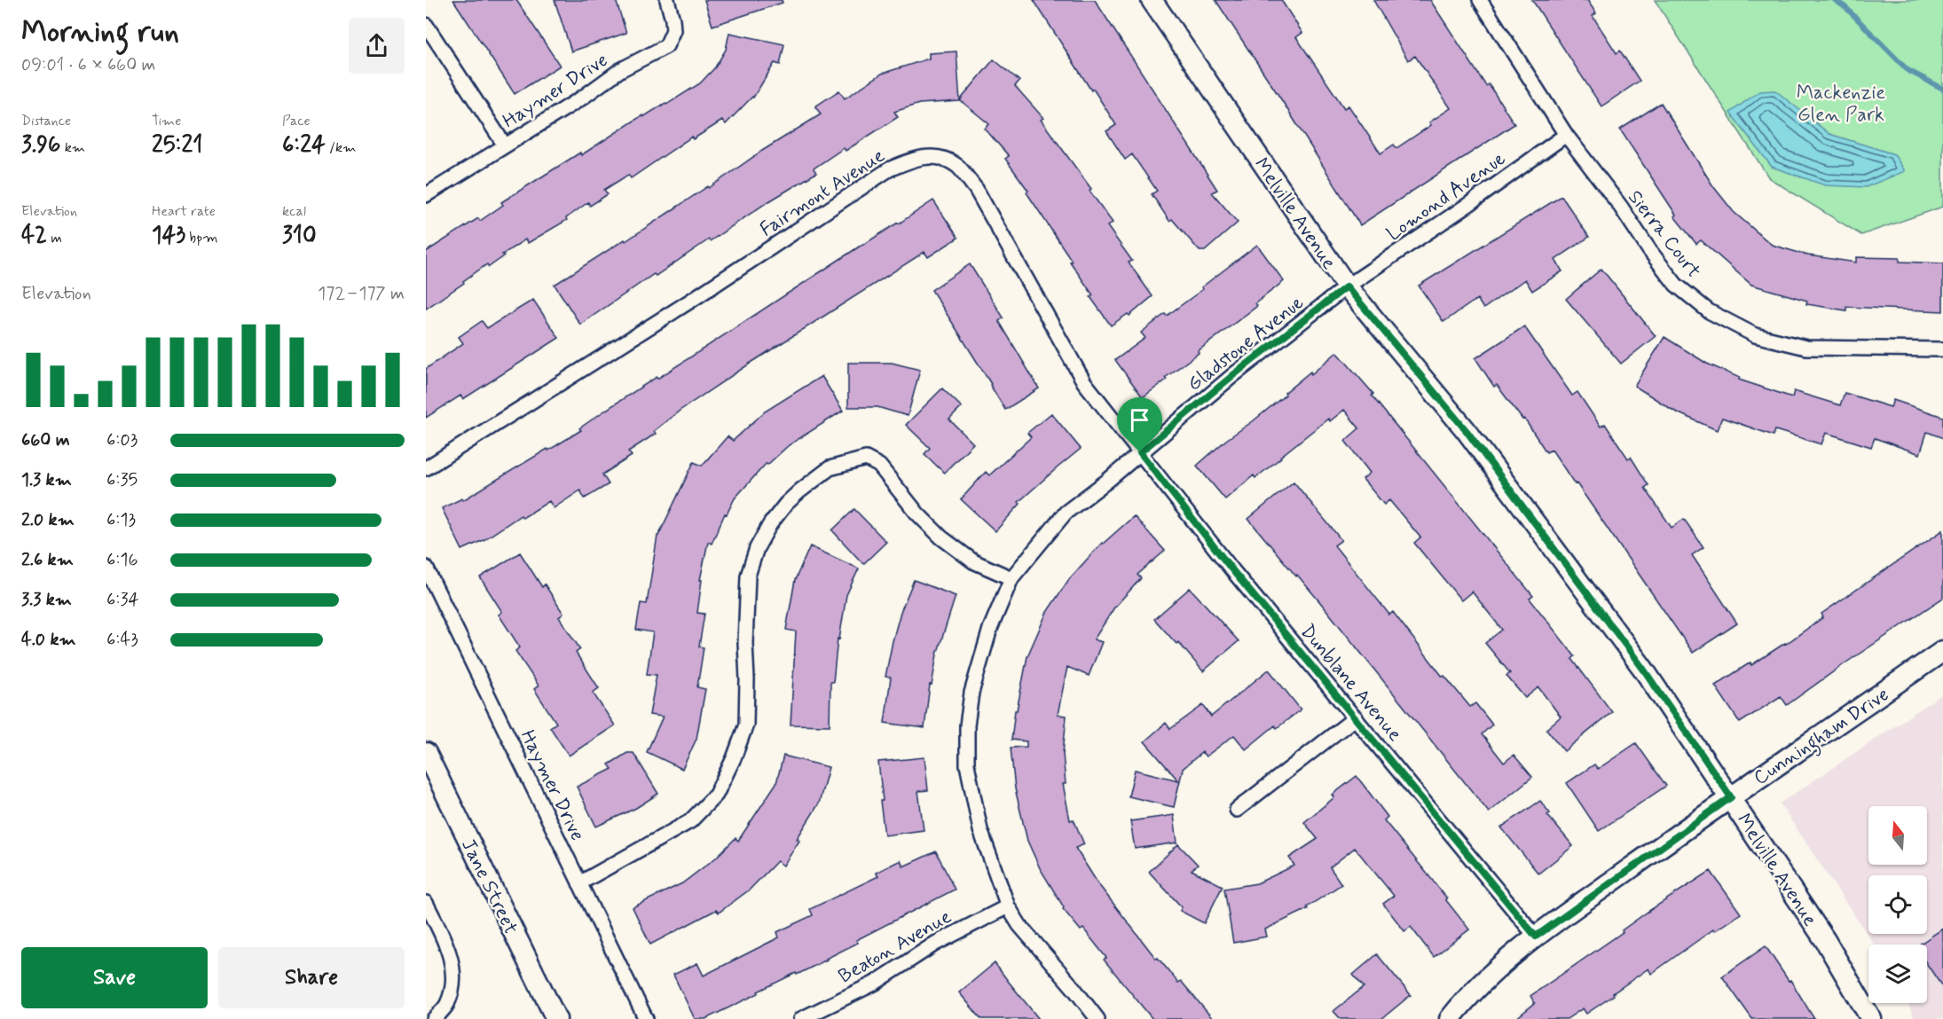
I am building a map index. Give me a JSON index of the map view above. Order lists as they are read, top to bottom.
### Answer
{
  "streets": {
    "street": [
      "Haymer Drive",
      "Fairmont Avenue",
      "Lomond Avenue",
      "Melville Avenue",
      "Sierra Court",
      "Gladstone Avenue",
      "Dunblane Avenue",
      "Cunningham Drive",
      "Jane Street",
      "Beaton Avenue"
    ]
  },
  "crossings": [
    ["Fairmont Avenue", "Gladstone Avenue"],
    ["Fairmont Avenue", "Dunblane Avenue"],
    ["Lomond Avenue", "Melville Avenue"],
    ["Lomond Avenue", "Sierra Court"],
    ["Lomond Avenue", "Gladstone Avenue"],
    ["Melville Avenue", "Gladstone Avenue"],
    ["Melville Avenue", "Cunningham Drive"],
    ["Gladstone Avenue", "Dunblane Avenue"],
    ["Gladstone Avenue", "Beaton Avenue"],
    ["Dunblane Avenue", "Cunningham Drive"]
  ],
  "parks": ["Mackenzie Glen Park"],
  "north": "top",
  "page": {
    "heading": ["Morning run", "09:01 · 6 × 660 m"],
    "stats": [
      ["Distance", "3.96 km"],
      ["Time", "25:21"],
      ["Pace", "6:24 /km"],
      ["Elevation", "42 m"],
      ["Heart rate", "143 bpm"],
      ["kcal", "310"]
    ],
    "chart": ["Elevation", "172–177 m"],
    "list": [
      {
        "name": "660 m",
        "note": "6:03"
      },
      {
        "name": "1.3 km",
        "note": "6:35"
      },
      {
        "name": "2.0 km",
        "note": "6:13"
      },
      {
        "name": "2.6 km",
        "note": "6:16"
      },
      {
        "name": "3.3 km",
        "note": "6:34"
      },
      {
        "name": "4.0 km",
        "note": "6:43"
      }
    ],
    "buttons": ["Save", "Share"]
  }
}
